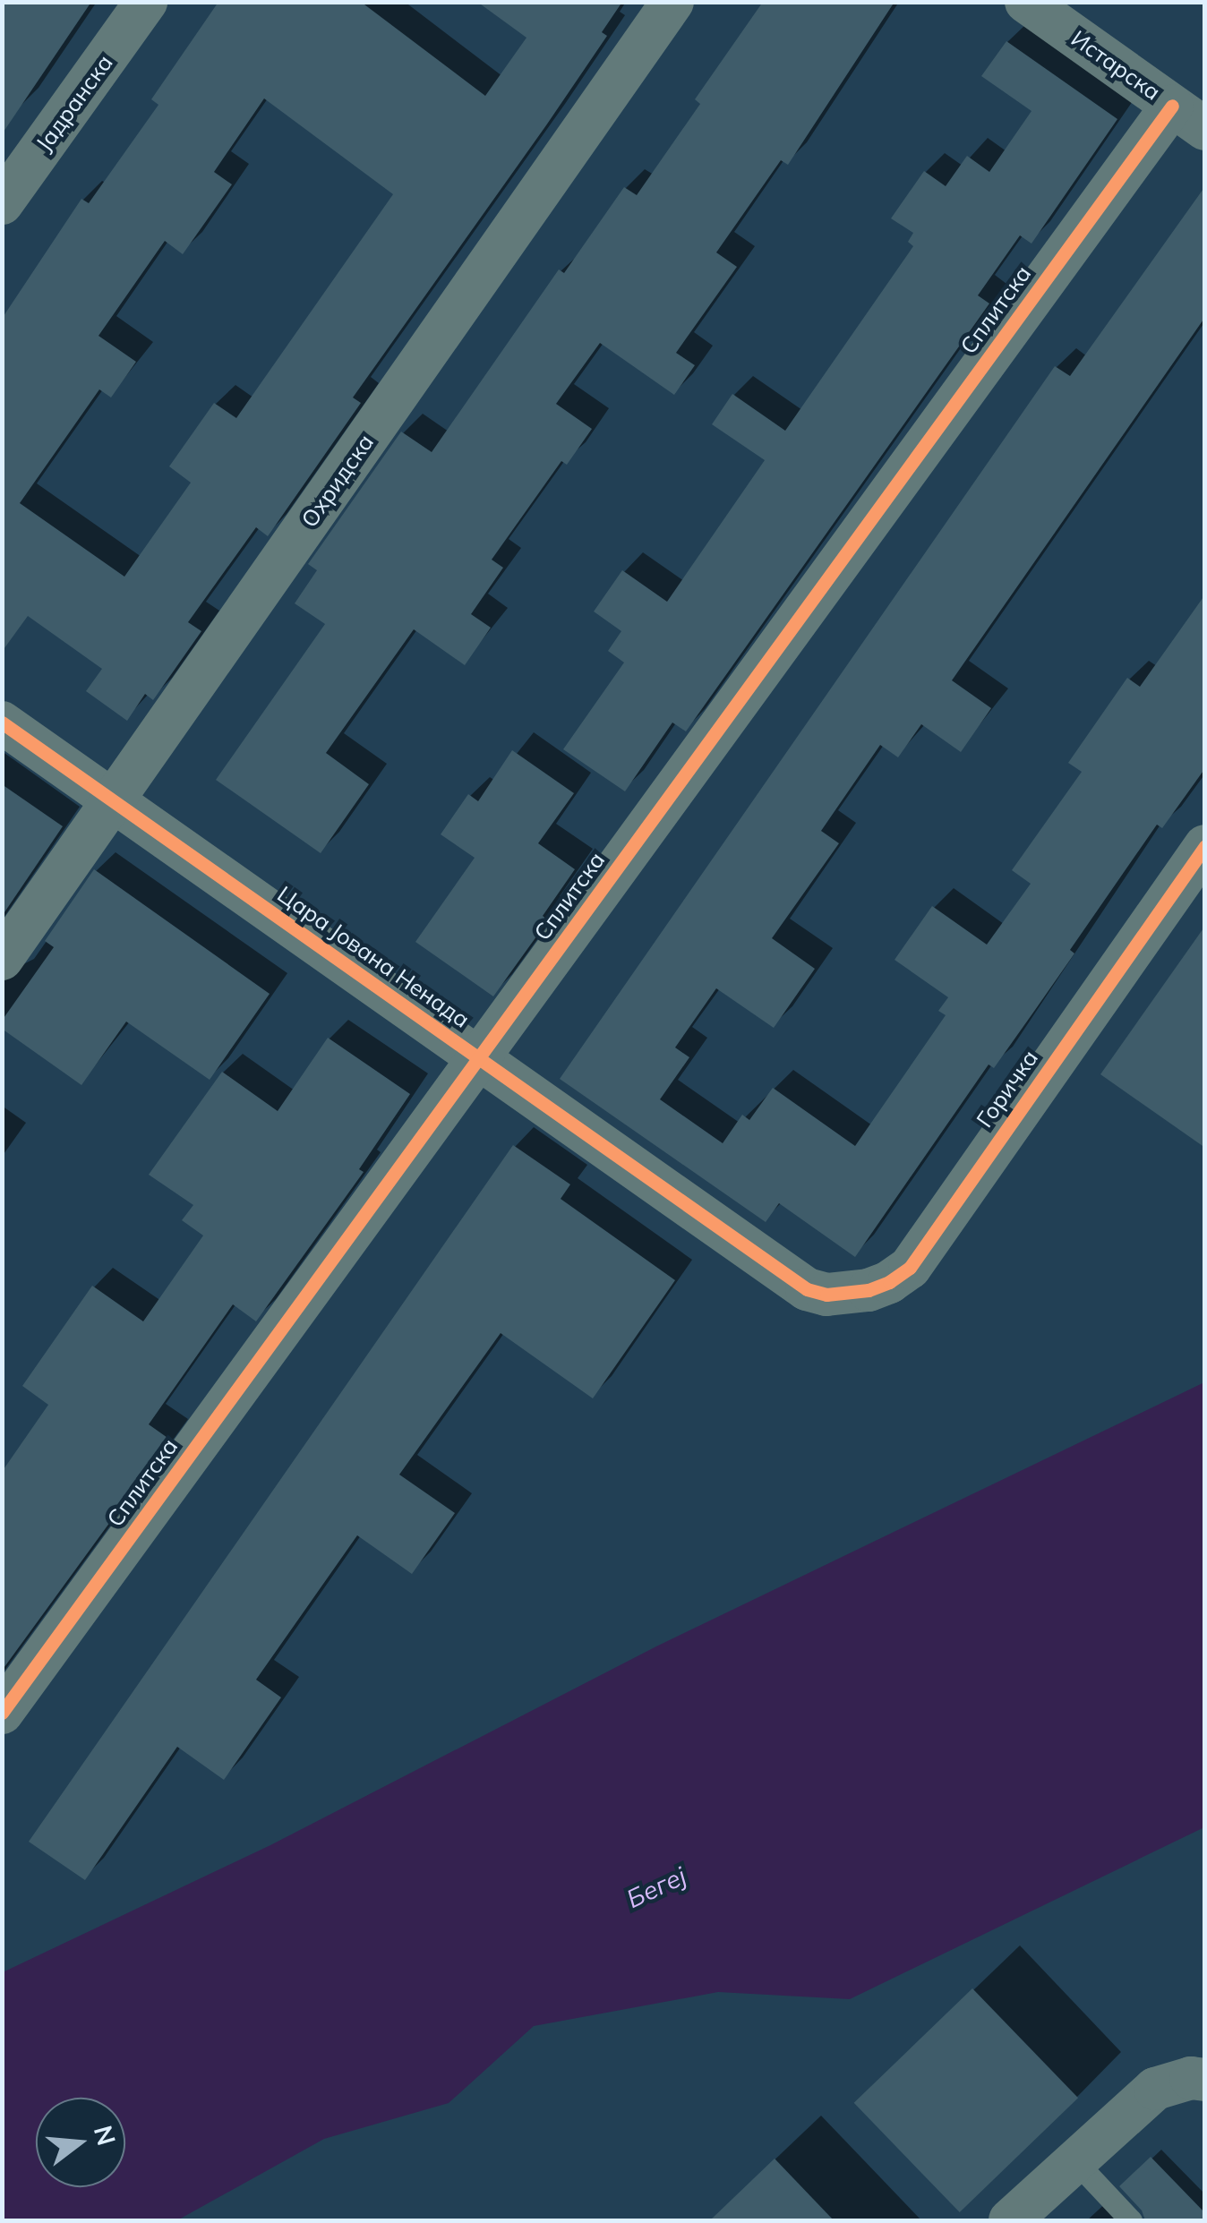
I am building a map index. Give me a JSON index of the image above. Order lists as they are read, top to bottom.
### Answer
{
  "streets": {
    "street": [
      "Истарска",
      "Јадранска",
      "Сплитска",
      "Охридска",
      "Цара Јована Ненада",
      "Горичка"
    ]
  },
  "crossings": [
    ["Истарска", "Сплитска"],
    ["Сплитска", "Цара Јована Ненада"],
    ["Охридска", "Цара Јована Ненада"],
    ["Цара Јована Ненада", "Горичка"]
  ],
  "water": ["Бегеј"],
  "north": "right"
}
